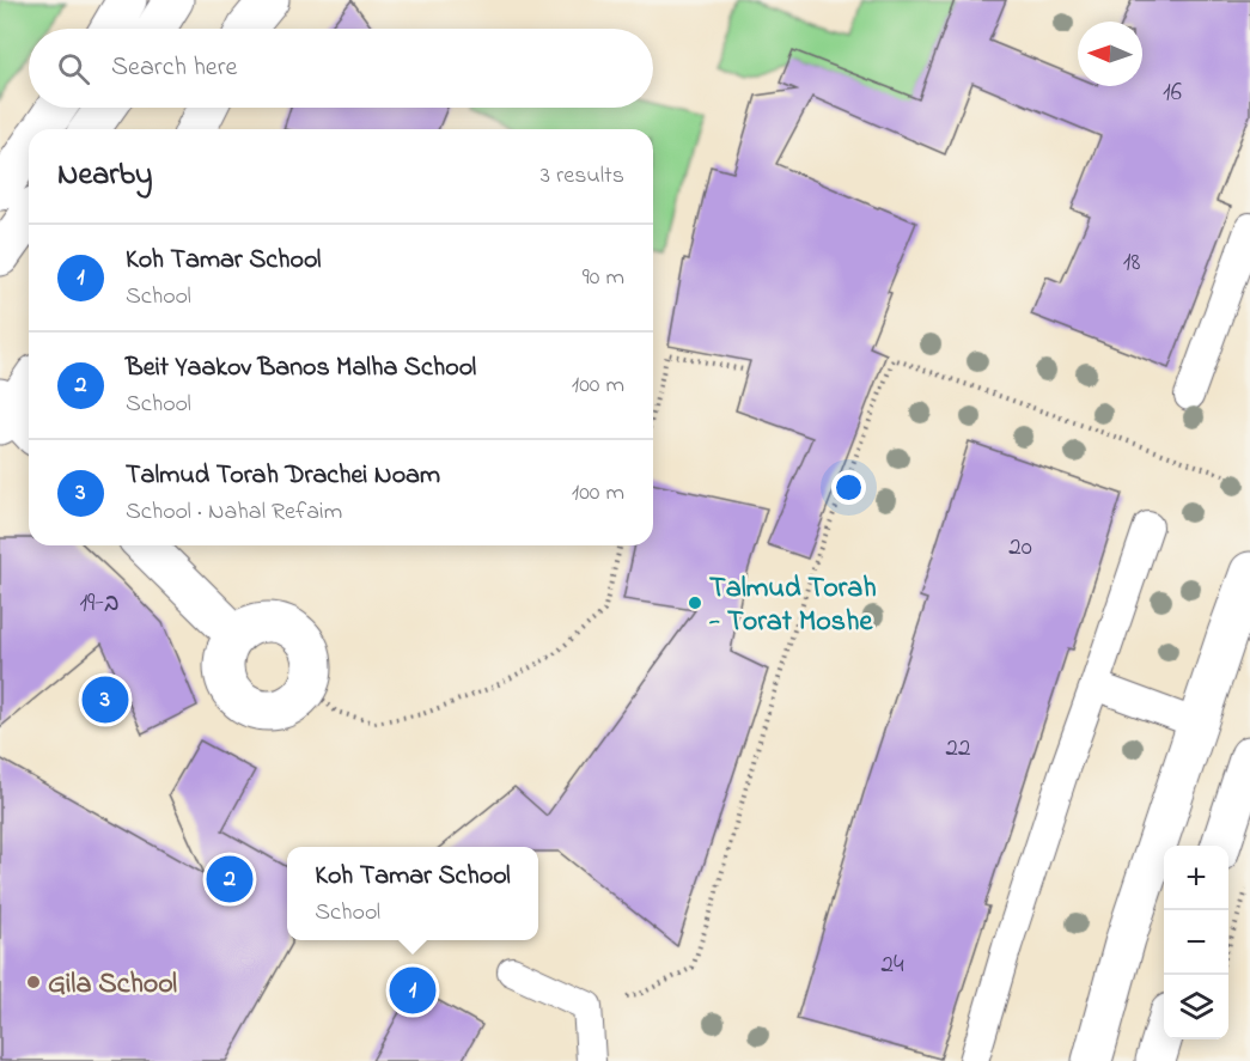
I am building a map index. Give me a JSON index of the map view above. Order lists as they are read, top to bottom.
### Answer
{
  "places": ["Talmud Torah - Torat Moshe", "Gila School"],
  "house_numbers": [
    "16",
    "18",
    "20",
    "19-ב",
    "22",
    "24"
  ],
  "north": "left",
  "page": {
    "search": "Search here",
    "heading": ["Nearby", "3 results"],
    "list": [
      {
        "mark": "1",
        "name": "Koh Tamar School",
        "note": "School",
        "value": "90 m"
      },
      {
        "mark": "2",
        "name": "Beit Yaakov Banos Malha School",
        "note": "School",
        "value": "100 m"
      },
      {
        "mark": "3",
        "name": "Talmud Torah Drachei Noam",
        "note": "School · Nahal Refaim",
        "value": "100 m"
      }
    ],
    "pins": ["3", "2", "1"],
    "map_buttons": ["+", "−"],
    "popup": ["Koh Tamar School", "School"]
  }
}
